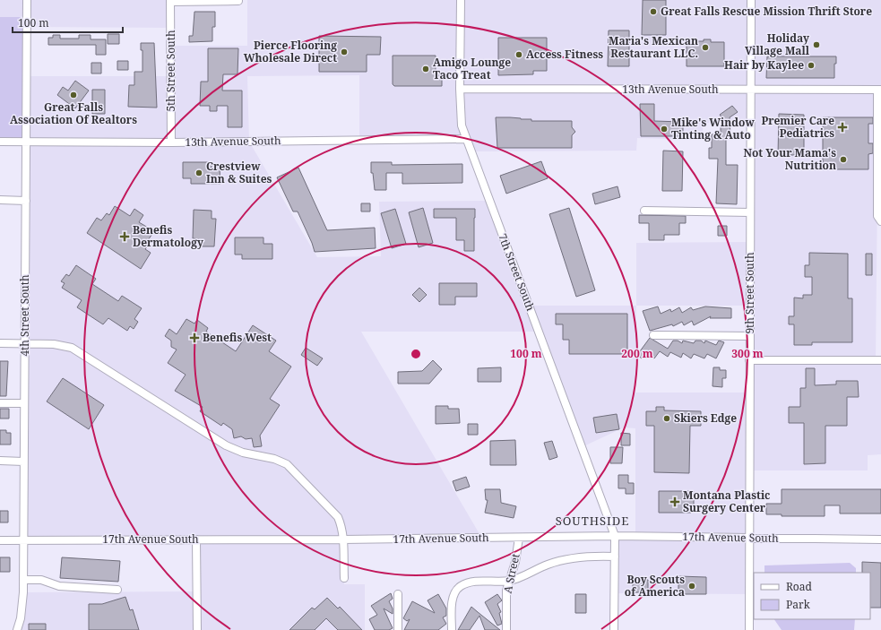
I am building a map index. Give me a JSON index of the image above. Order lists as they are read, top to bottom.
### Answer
{
  "streets": {
    "street": [
      "5th Street South",
      "13th Avenue South",
      "7th Street South",
      "9th Street South",
      "4th Street South",
      "17th Avenue South",
      "A Street"
    ]
  },
  "crossings": [
    ["5th Street South", "13th Avenue South"],
    ["13th Avenue South", "7th Street South"],
    ["13th Avenue South", "9th Street South"],
    ["13th Avenue South", "4th Street South"],
    ["7th Street South", "17th Avenue South"],
    ["9th Street South", "17th Avenue South"],
    ["4th Street South", "17th Avenue South"],
    ["17th Avenue South", "A Street"]
  ],
  "districts": ["SOUTHSIDE"],
  "places": {
    "other": [
      "Great Falls Rescue Mission Thrift Store",
      "Holiday Village Mall",
      "Maria's Mexican Restaurant LLC.",
      "Pierce Flooring Wholesale Direct",
      "Access Fitness",
      "Hair by Kaylee",
      "Amigo Lounge Taco Treat",
      "Great Falls Association Of Realtors",
      "Mike's Window Tinting & Auto",
      "Not Your Mama's Nutrition",
      "Crestview Inn & Suites",
      "Skiers Edge",
      "Boy Scouts of America"
    ],
    "health": [
      "Premier Care Pediatrics",
      "Benefis Dermatology",
      "Benefis West",
      "Montana Plastic Surgery Center"
    ]
  },
  "legend": ["Road", "Park"],
  "scale_bar": "100 m",
  "rings": ["100 m", "200 m", "300 m"]
}
